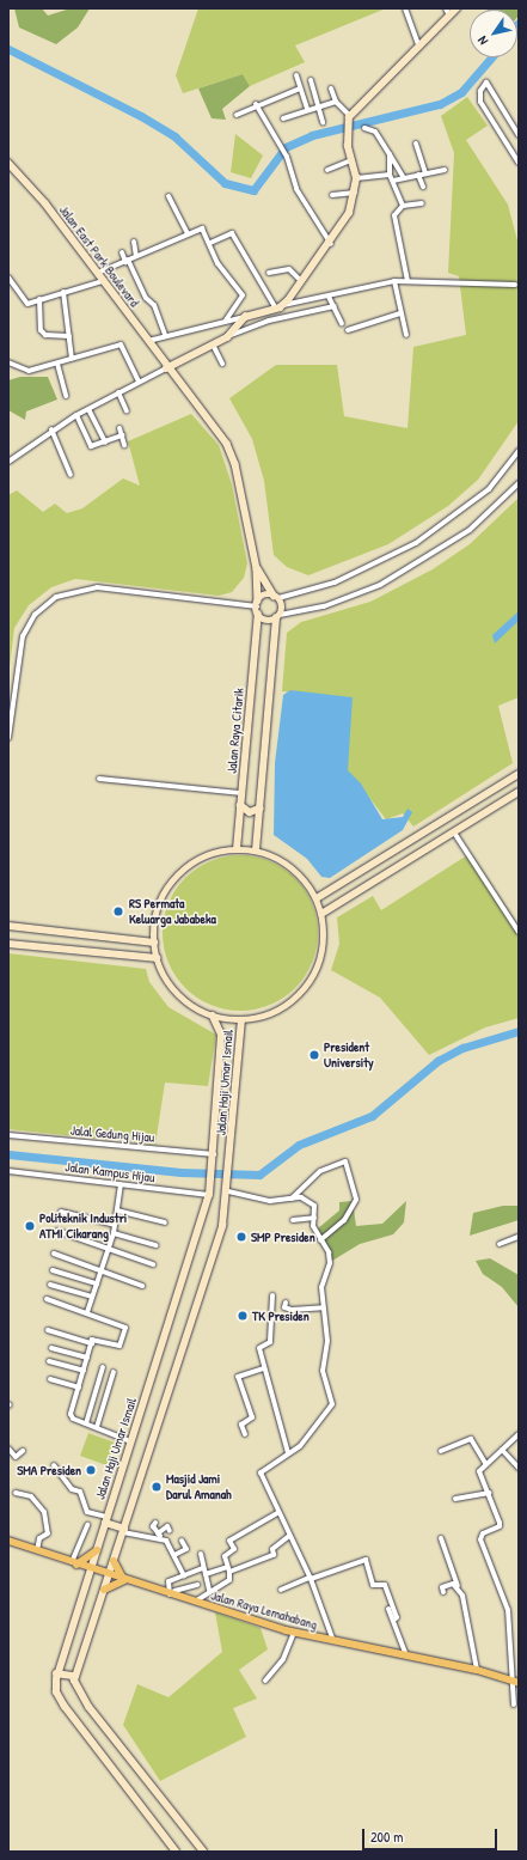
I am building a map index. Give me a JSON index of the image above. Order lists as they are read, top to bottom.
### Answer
{
  "streets": {
    "main road": [
      "Jalan East Park Boulevard",
      "Jalan Raya Citarik",
      "Jalan Haji Umar Ismail",
      "Jalan Raya Lemahabang"
    ],
    "street": ["Jalal Gedung Hijau", "Jalan Kampus Hijau"]
  },
  "crossings": [
    ["Jalan Raya Citarik", "Jalan Haji Umar Ismail"],
    ["Jalan Haji Umar Ismail", "Jalal Gedung Hijau"],
    ["Jalan Haji Umar Ismail", "Jalan Kampus Hijau"],
    ["Jalan Haji Umar Ismail", "Jalan Raya Lemahabang"]
  ],
  "places": [
    "RS Permata Keluarga Jababeka",
    "President University",
    "Politeknik Industri ATMI Cikarang",
    "SMP Presiden",
    "TK Presiden",
    "SMA Presiden",
    "Masjid Jami Darul Amanah"
  ],
  "scale_bar": "200 m",
  "north": "bottom left"
}
